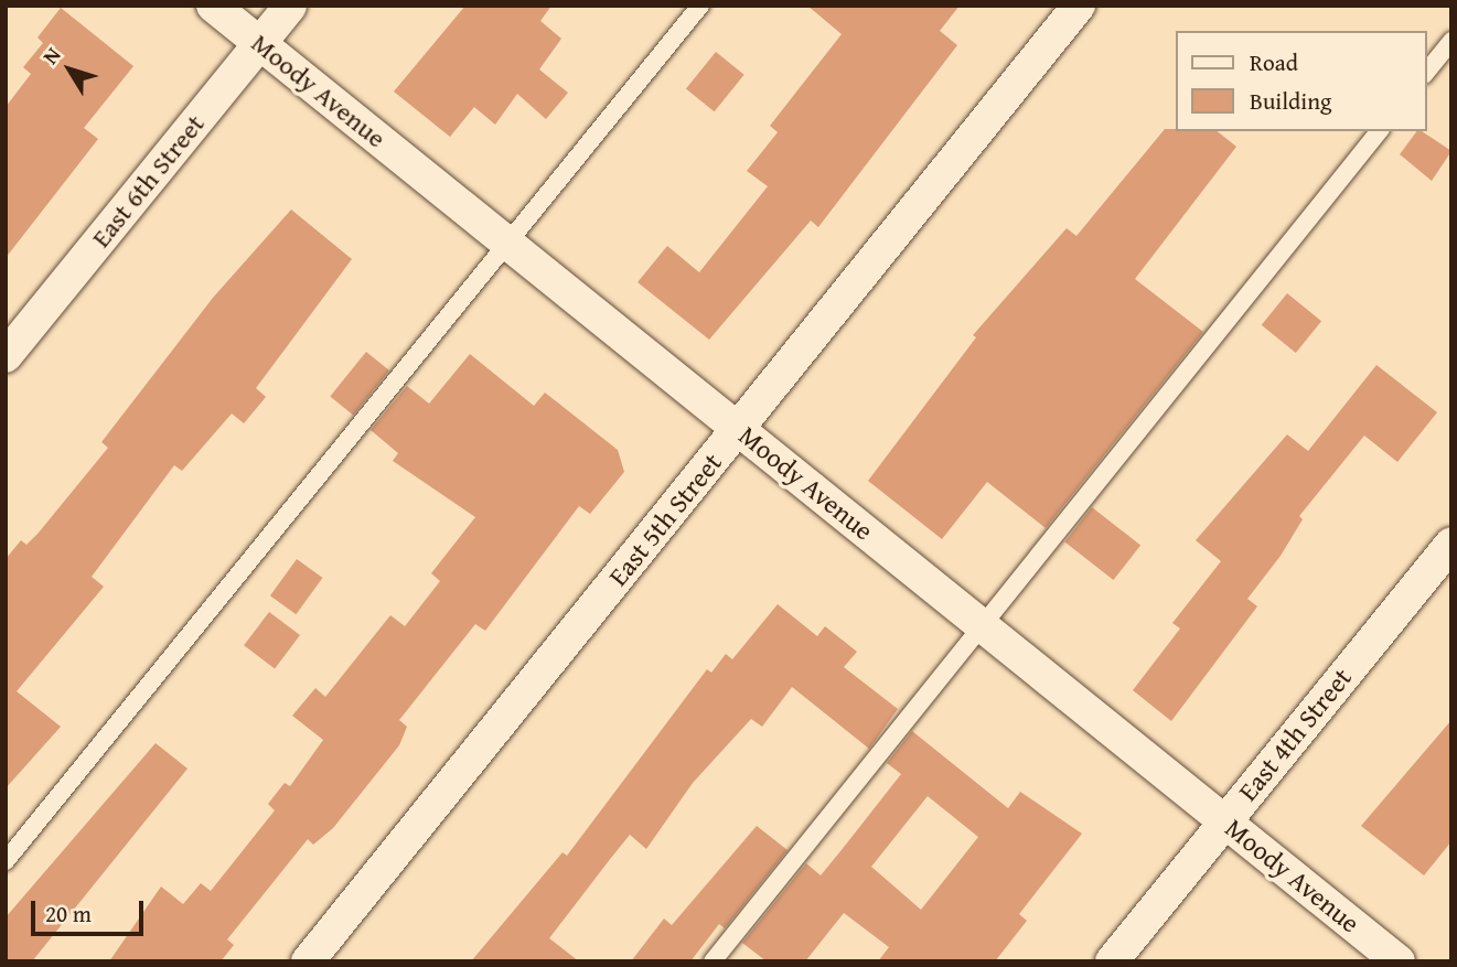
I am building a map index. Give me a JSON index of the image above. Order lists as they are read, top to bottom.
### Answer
{
  "streets": {
    "street": [
      "Moody Avenue",
      "East 6th Street",
      "East 5th Street",
      "East 4th Street"
    ]
  },
  "crossings": [
    ["Moody Avenue", "East 6th Street"],
    ["Moody Avenue", "East 5th Street"],
    ["Moody Avenue", "East 4th Street"]
  ],
  "legend": ["Road", "Building"],
  "scale_bar": "20 m",
  "north": "top left"
}
